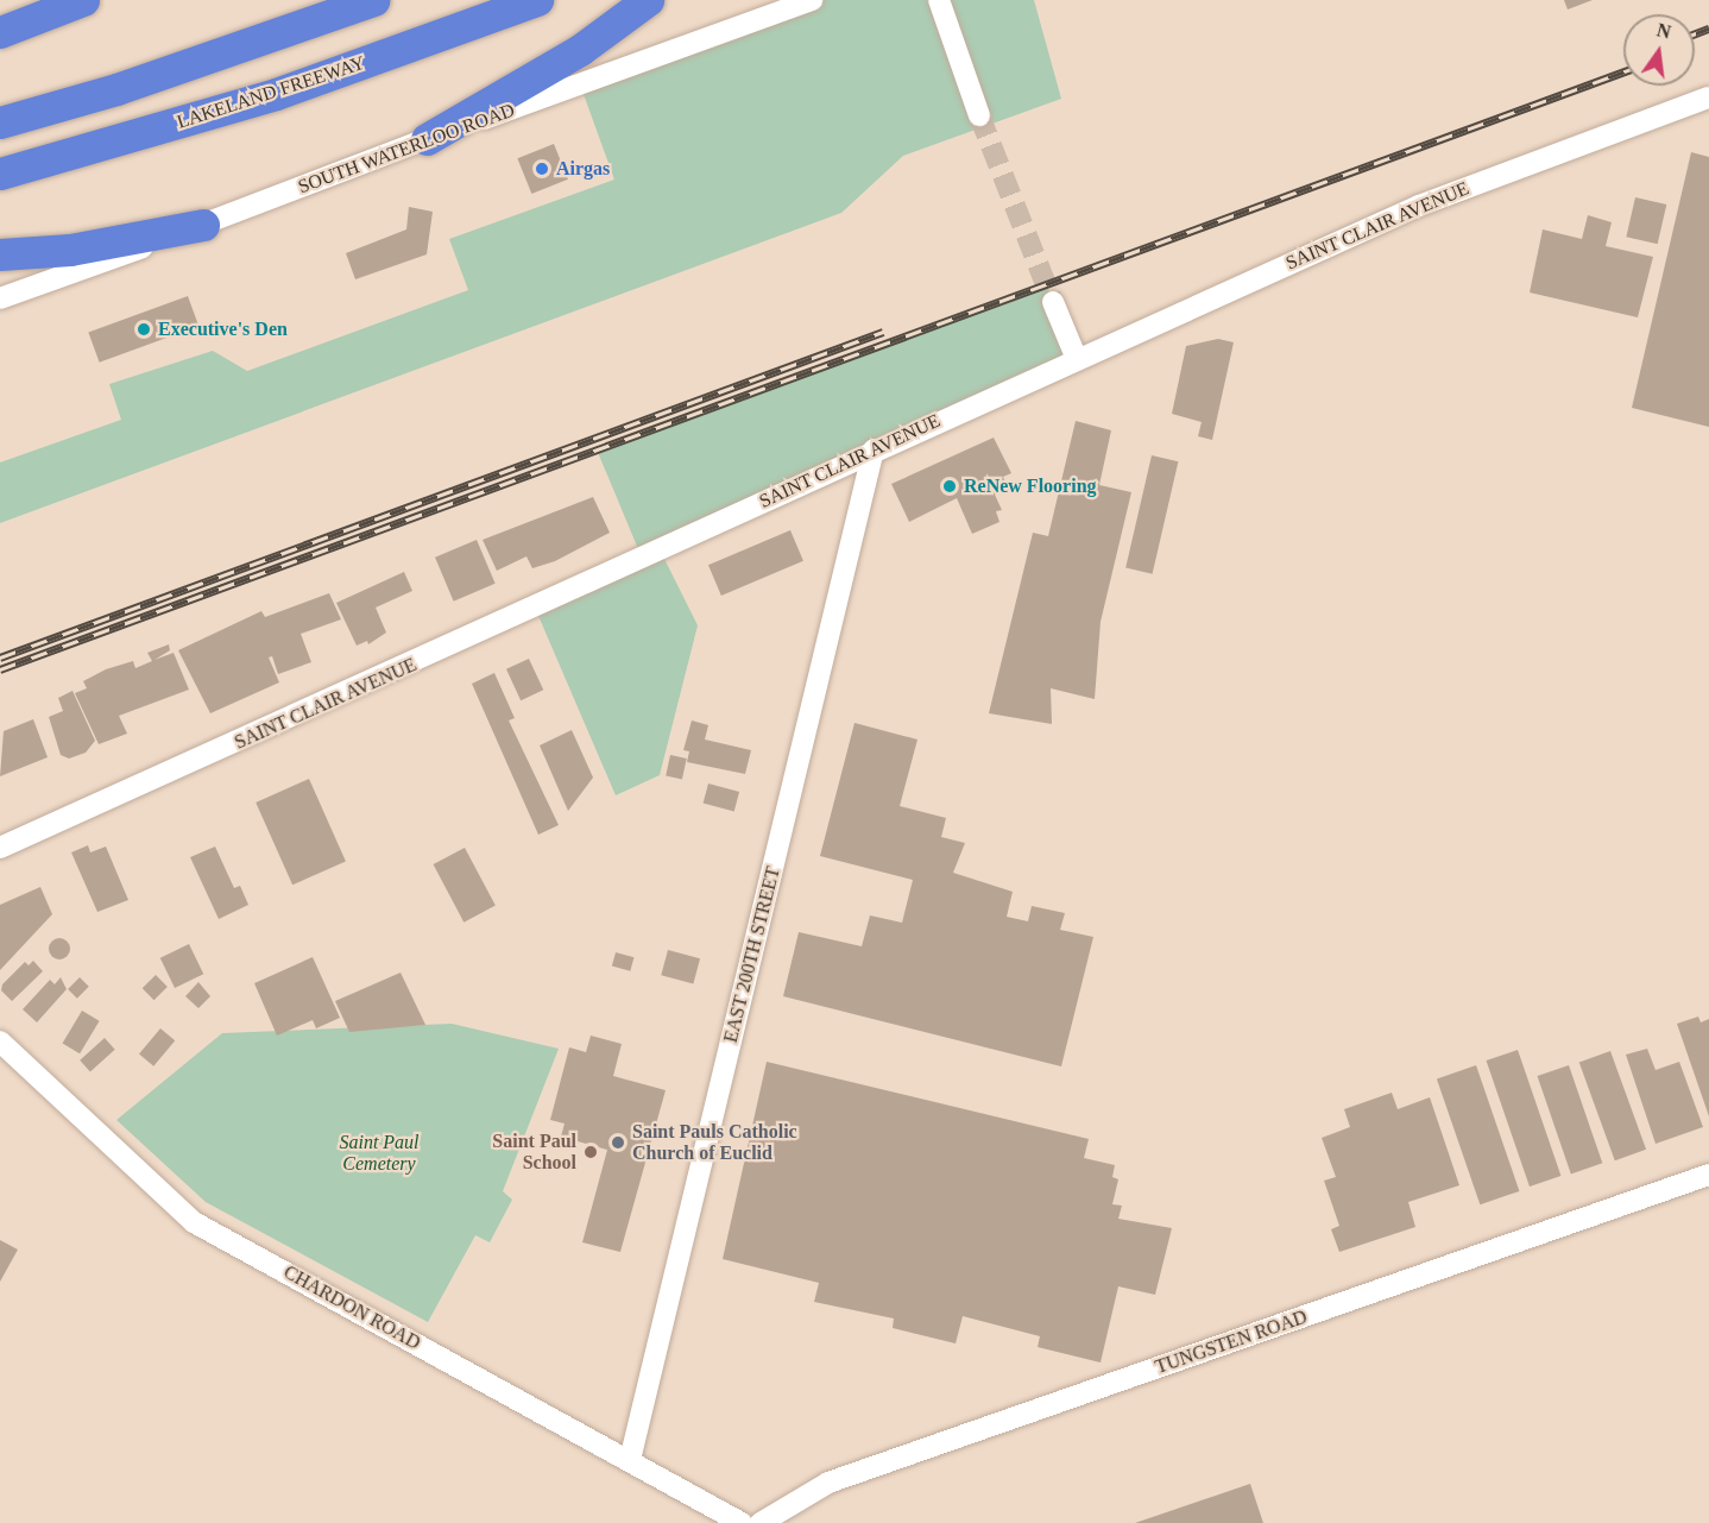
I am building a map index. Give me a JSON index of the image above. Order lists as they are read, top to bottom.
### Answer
{
  "streets": {
    "highway": ["LAKELAND FREEWAY"],
    "street": [
      "SOUTH WATERLOO ROAD",
      "SAINT CLAIR AVENUE",
      "EAST 200TH STREET",
      "CHARDON ROAD",
      "TUNGSTEN ROAD"
    ]
  },
  "crossings": [
    ["SAINT CLAIR AVENUE", "EAST 200TH STREET"],
    ["EAST 200TH STREET", "CHARDON ROAD"]
  ],
  "parks": ["Saint Paul Cemetery"],
  "places": [
    "Airgas",
    "Executive's Den",
    "ReNew Flooring",
    "Saint Pauls Catholic Church of Euclid",
    "Saint Paul School"
  ],
  "north": "top"
}
